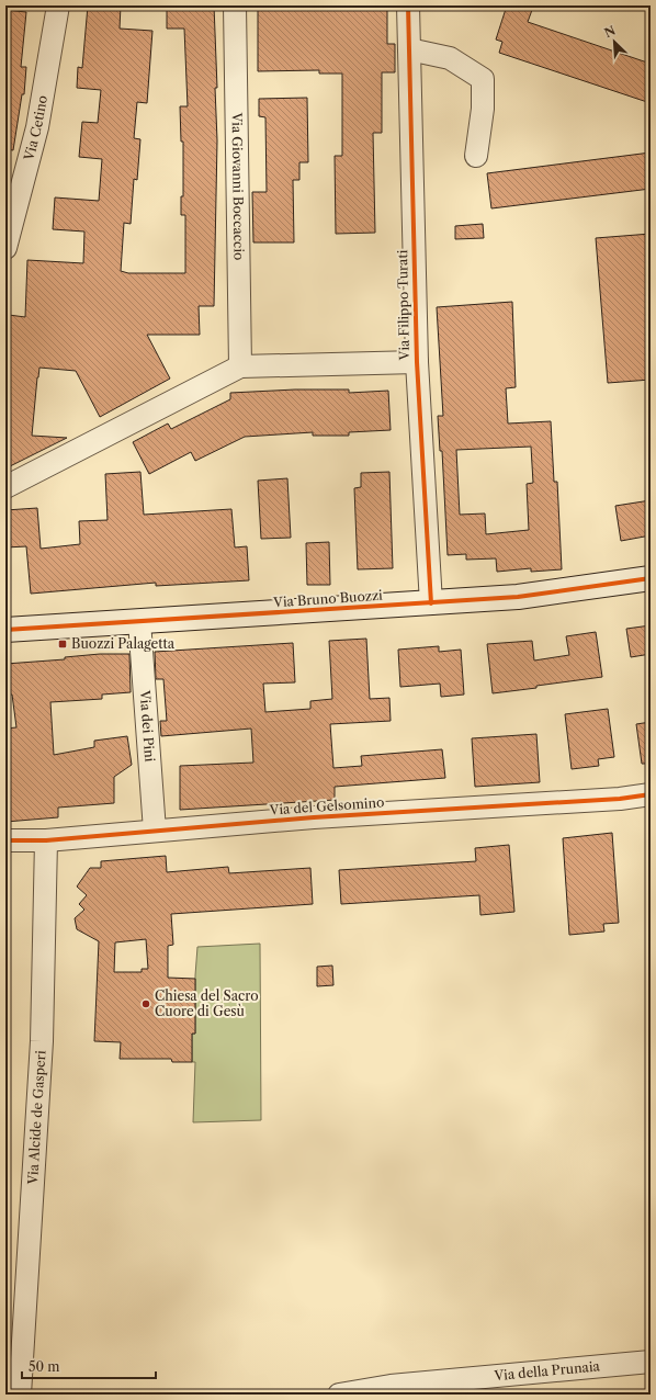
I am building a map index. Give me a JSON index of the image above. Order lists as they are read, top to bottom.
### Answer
{
  "streets": {
    "street": [
      "Via Cetino",
      "Via Giovanni Boccaccio",
      "Via Filippo Turati",
      "Via Bruno Buozzi",
      "Via dei Pini",
      "Via del Gelsomino",
      "Via Alcide de Gasperi",
      "Via della Prunaia"
    ]
  },
  "crossings": [
    ["Via Filippo Turati", "Via Bruno Buozzi"],
    ["Via Bruno Buozzi", "Via dei Pini"],
    ["Via dei Pini", "Via del Gelsomino"],
    ["Via del Gelsomino", "Via Alcide de Gasperi"]
  ],
  "places": {
    "transit": ["Buozzi Palagetta"],
    "other": ["Chiesa del Sacro Cuore di Gesù"]
  },
  "scale_bar": "50 m",
  "north": "top left"
}
